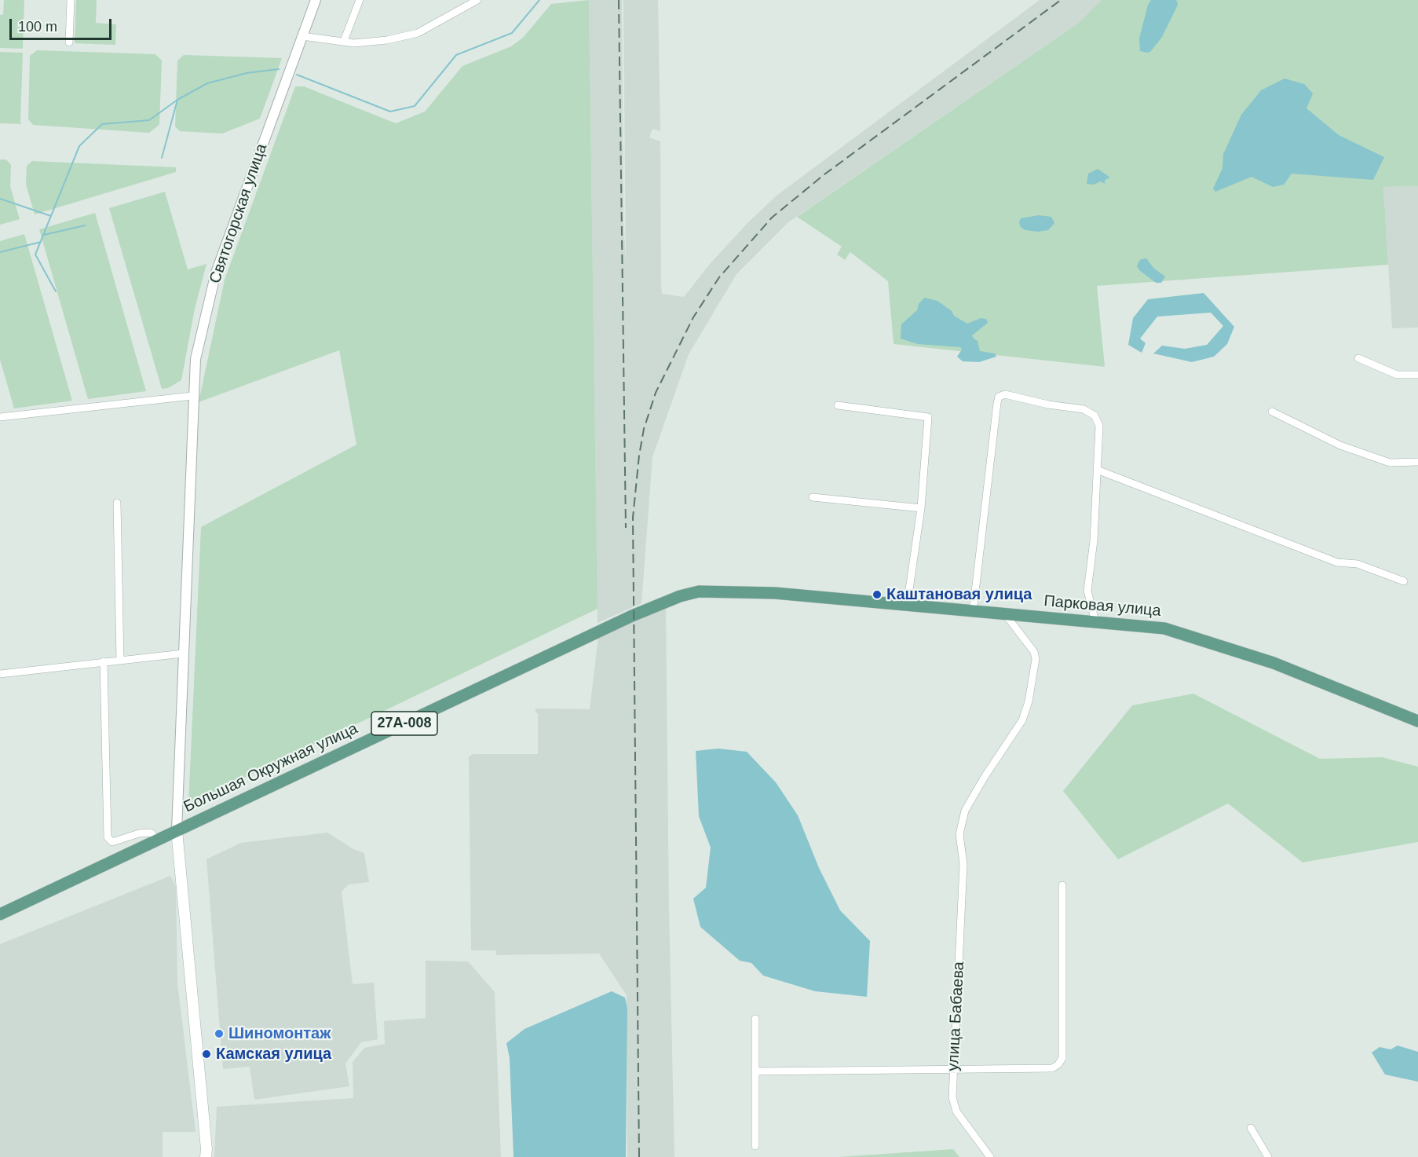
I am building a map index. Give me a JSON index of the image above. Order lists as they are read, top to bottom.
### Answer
{
  "streets": {
    "main road": ["Парковая улица", "27А-008", "Большая Окружная улица"],
    "street": ["Святогорская улица", "улица Бабаева"]
  },
  "crossings": [
    ["Святогорская улица", "Большая Окружная улица"],
    ["Парковая улица", "Большая Окружная улица"],
    ["Парковая улица", "улица Бабаева"]
  ],
  "places": ["Каштановая улица", "Шиномонтаж", "Камская улица"],
  "scale_bar": "100 m"
}
